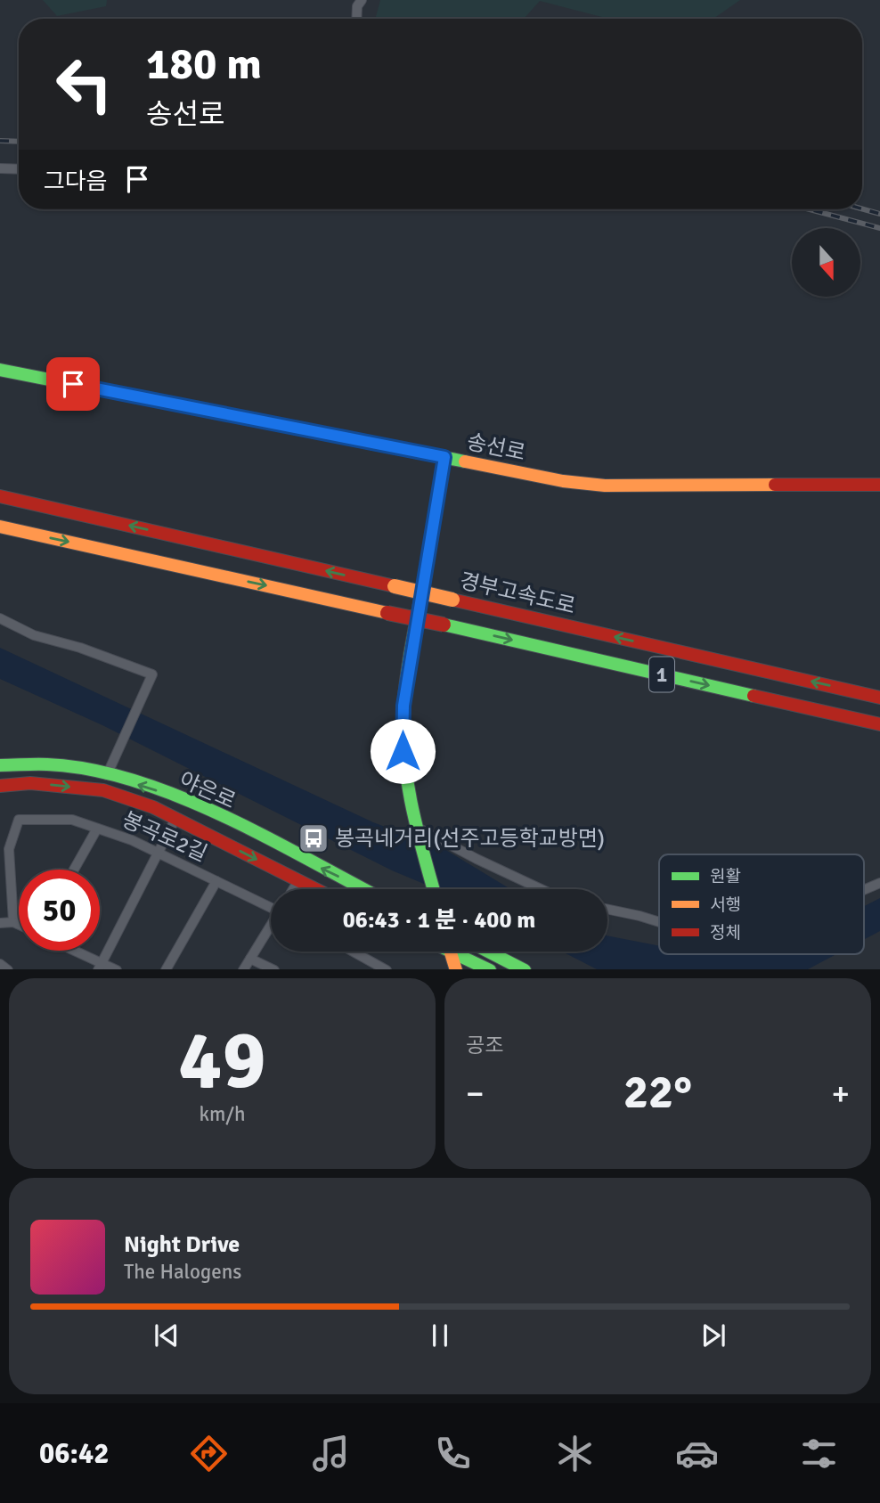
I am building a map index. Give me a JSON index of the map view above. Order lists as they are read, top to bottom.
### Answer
{
  "streets": {
    "main road": [
      "송선로",
      "경부고속도로",
      "1",
      "야은로"
    ],
    "street": ["봉곡로2길"]
  },
  "places": {
    "bus stop": ["봉곡네거리(선주고등학교방면)"]
  },
  "legend": ["원활", "서행", "정체"],
  "north": "bottom",
  "page": {
    "turn": ["180 m", "송선로"],
    "then": "그다음",
    "limit": "50",
    "trip": "06:43 · 1 분 · 400 m",
    "tile": [
      ["49", "km/h"],
      "공조"
    ],
    "heat": ["−", "22°", "+"],
    "song": ["Night Drive", "The Halogens"],
    "tabs": "06:42"
  }
}
